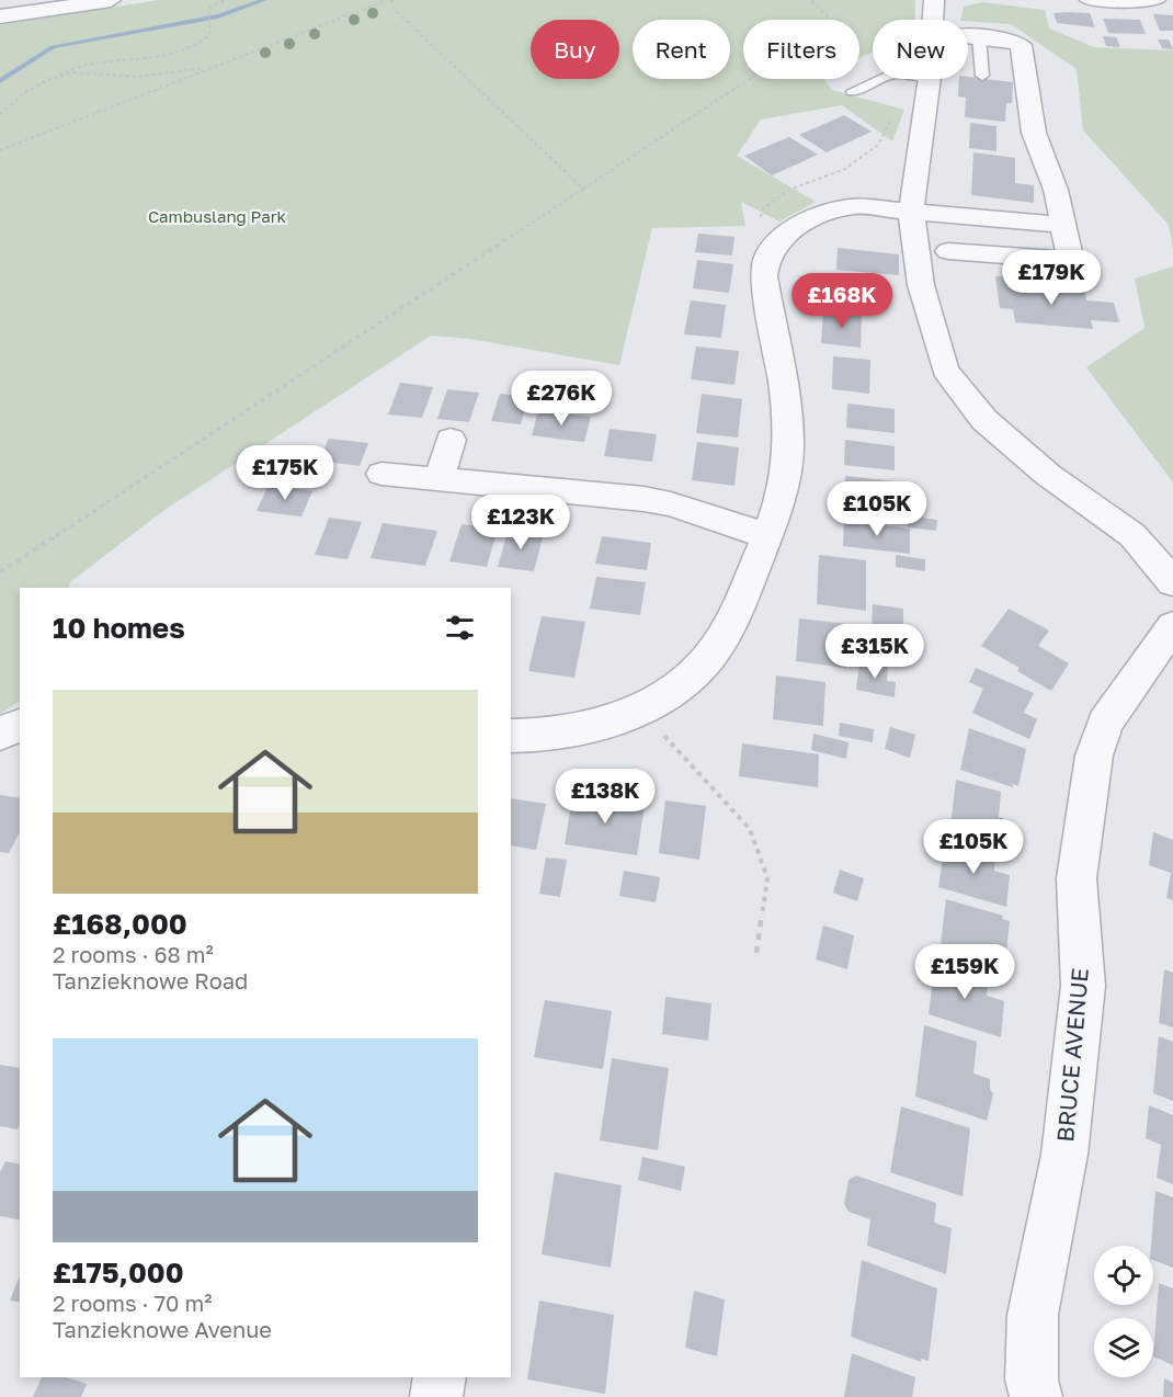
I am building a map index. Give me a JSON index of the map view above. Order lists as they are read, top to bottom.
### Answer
{
  "streets": {
    "street": ["BRUCE AVENUE"]
  },
  "parks": ["Cambuslang Park"],
  "page": {
    "chip": [
      "Buy",
      "Rent",
      "Filters",
      "New"
    ],
    "price": [
      "£179K",
      "£168K",
      "£276K",
      "£175K",
      "£105K",
      "£123K",
      "£315K",
      "£138K",
      "£105K",
      "£159K"
    ],
    "heading": "10 homes",
    "list": [
      {
        "name": "£168,000",
        "note": "2 rooms · 68 m² · Tanzieknowe Road"
      },
      {
        "name": "£175,000",
        "note": "2 rooms · 70 m² · Tanzieknowe Avenue"
      }
    ]
  }
}
